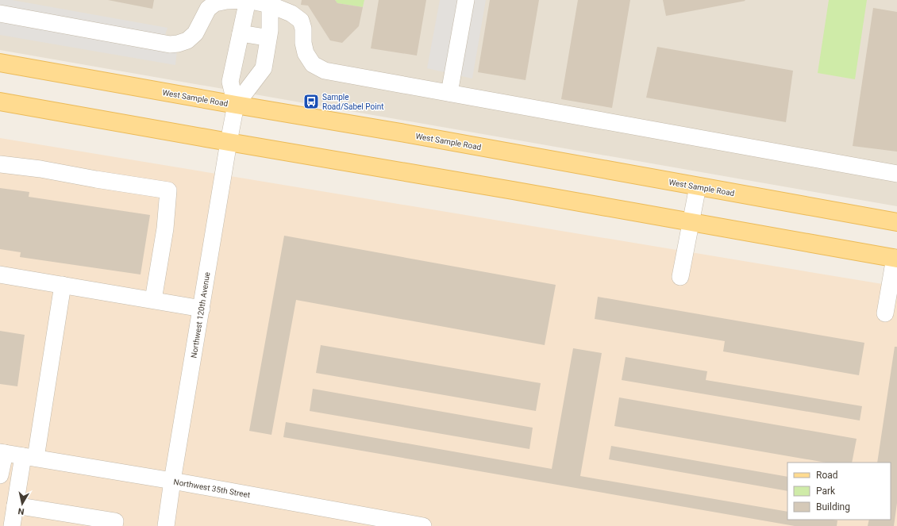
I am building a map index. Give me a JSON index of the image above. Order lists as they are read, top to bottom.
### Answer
{
  "streets": {
    "main road": ["West Sample Road"],
    "street": ["Northwest 120th Avenue", "Northwest 35th Street"]
  },
  "crossings": [
    ["West Sample Road", "Northwest 120th Avenue"],
    ["Northwest 120th Avenue", "Northwest 35th Street"]
  ],
  "places": {
    "bus stop": ["Sample Road/Sabel Point"]
  },
  "legend": ["Road", "Park", "Building"],
  "north": "bottom"
}
